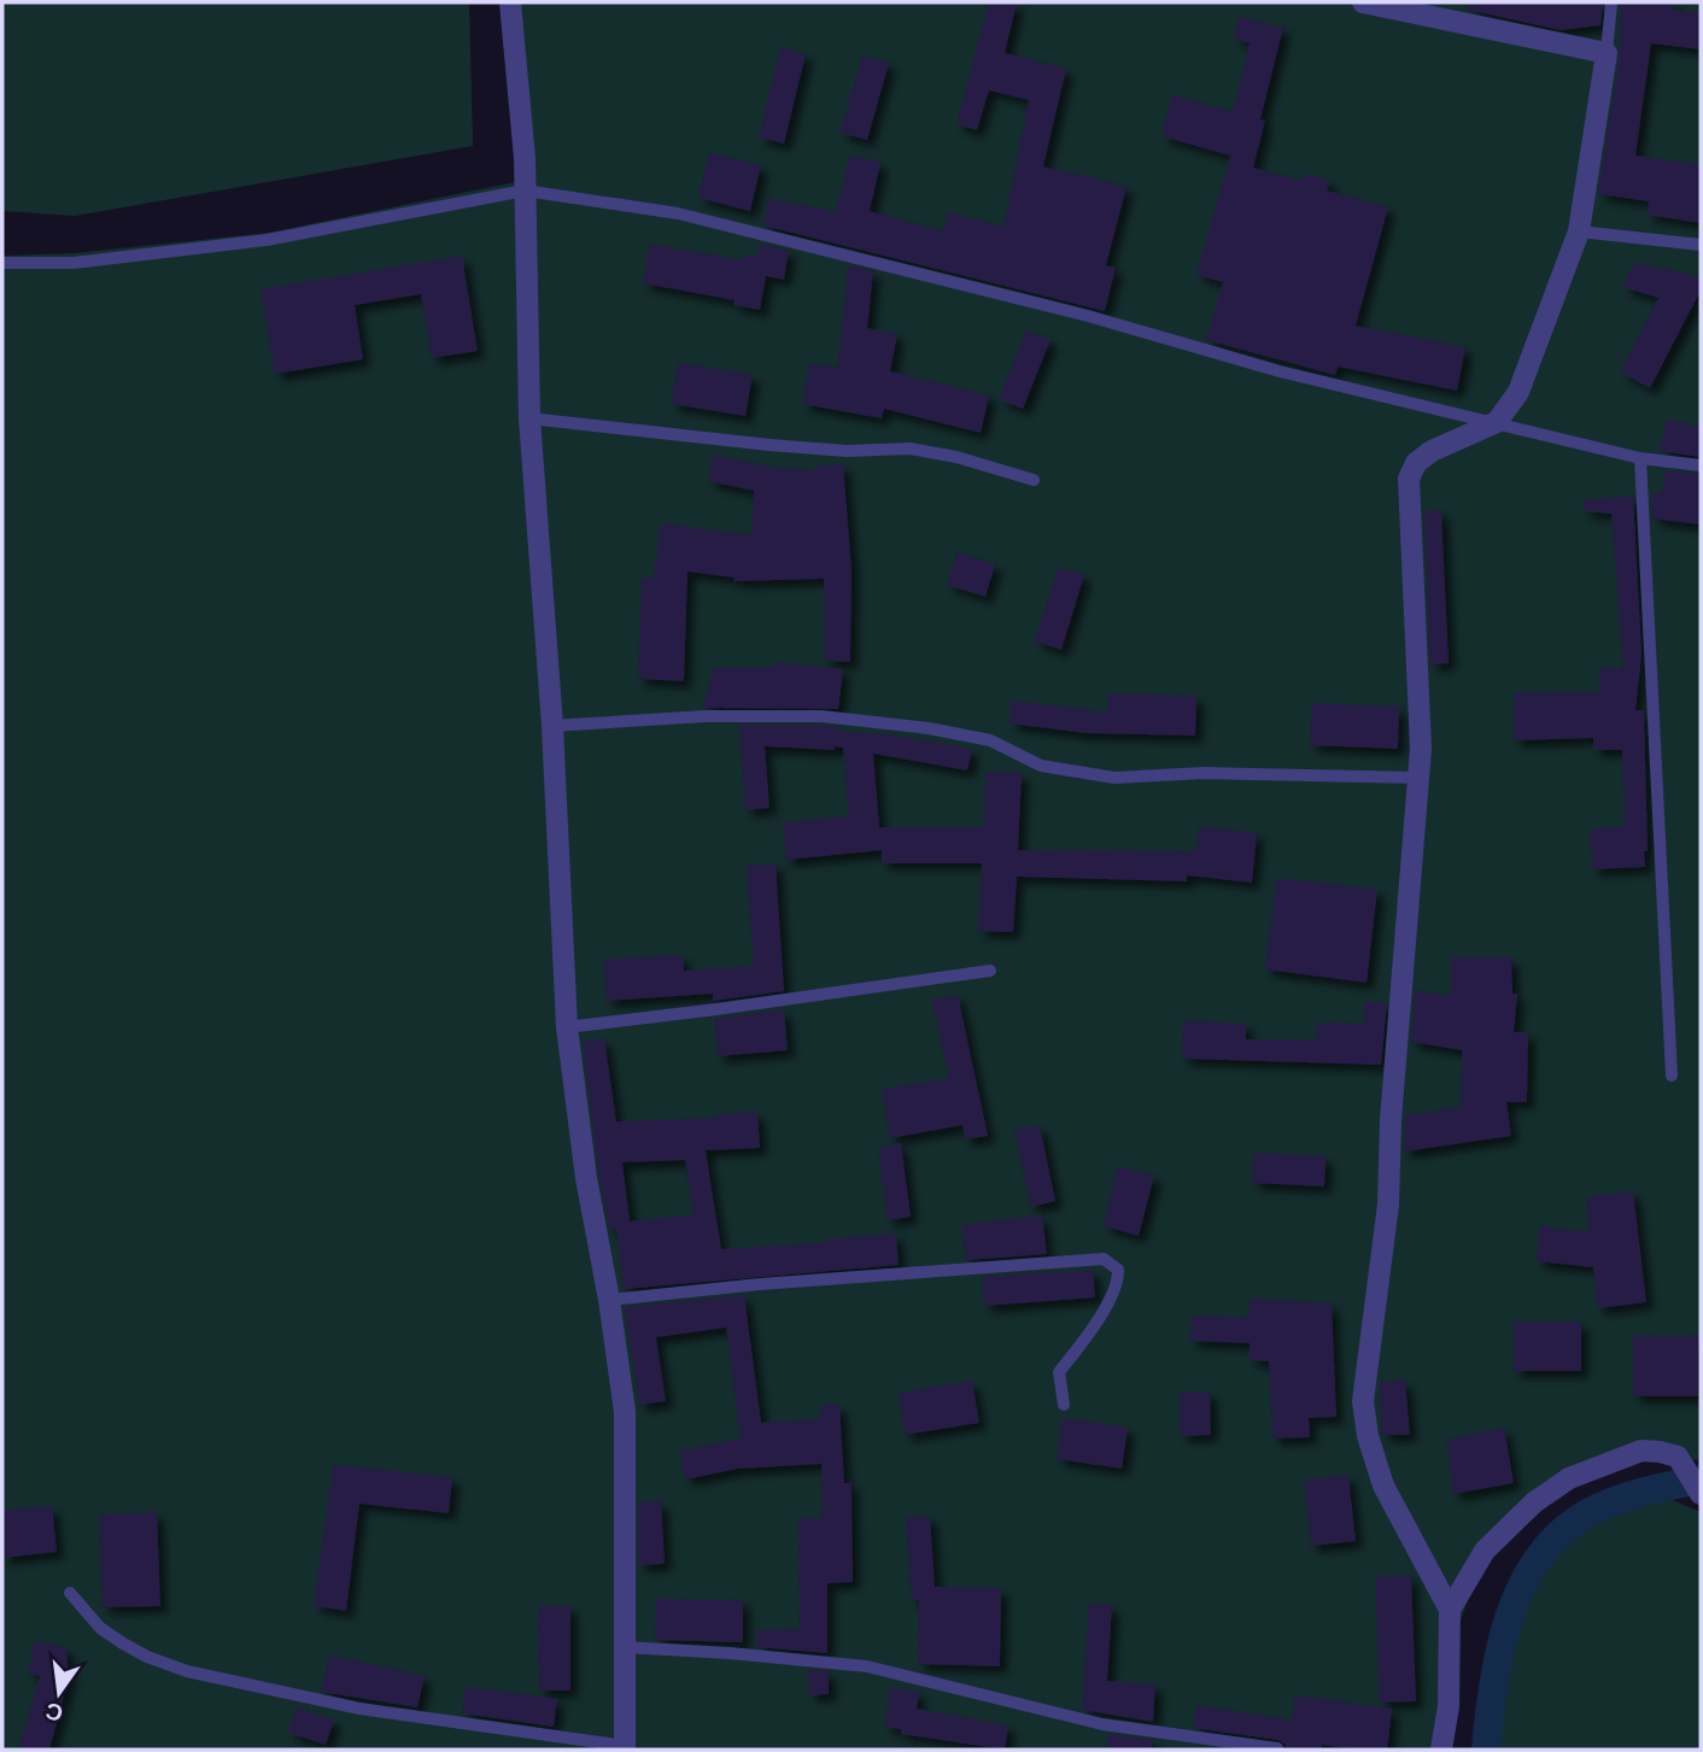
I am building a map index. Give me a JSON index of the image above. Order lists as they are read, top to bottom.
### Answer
{
  "north": "bottom"
}
